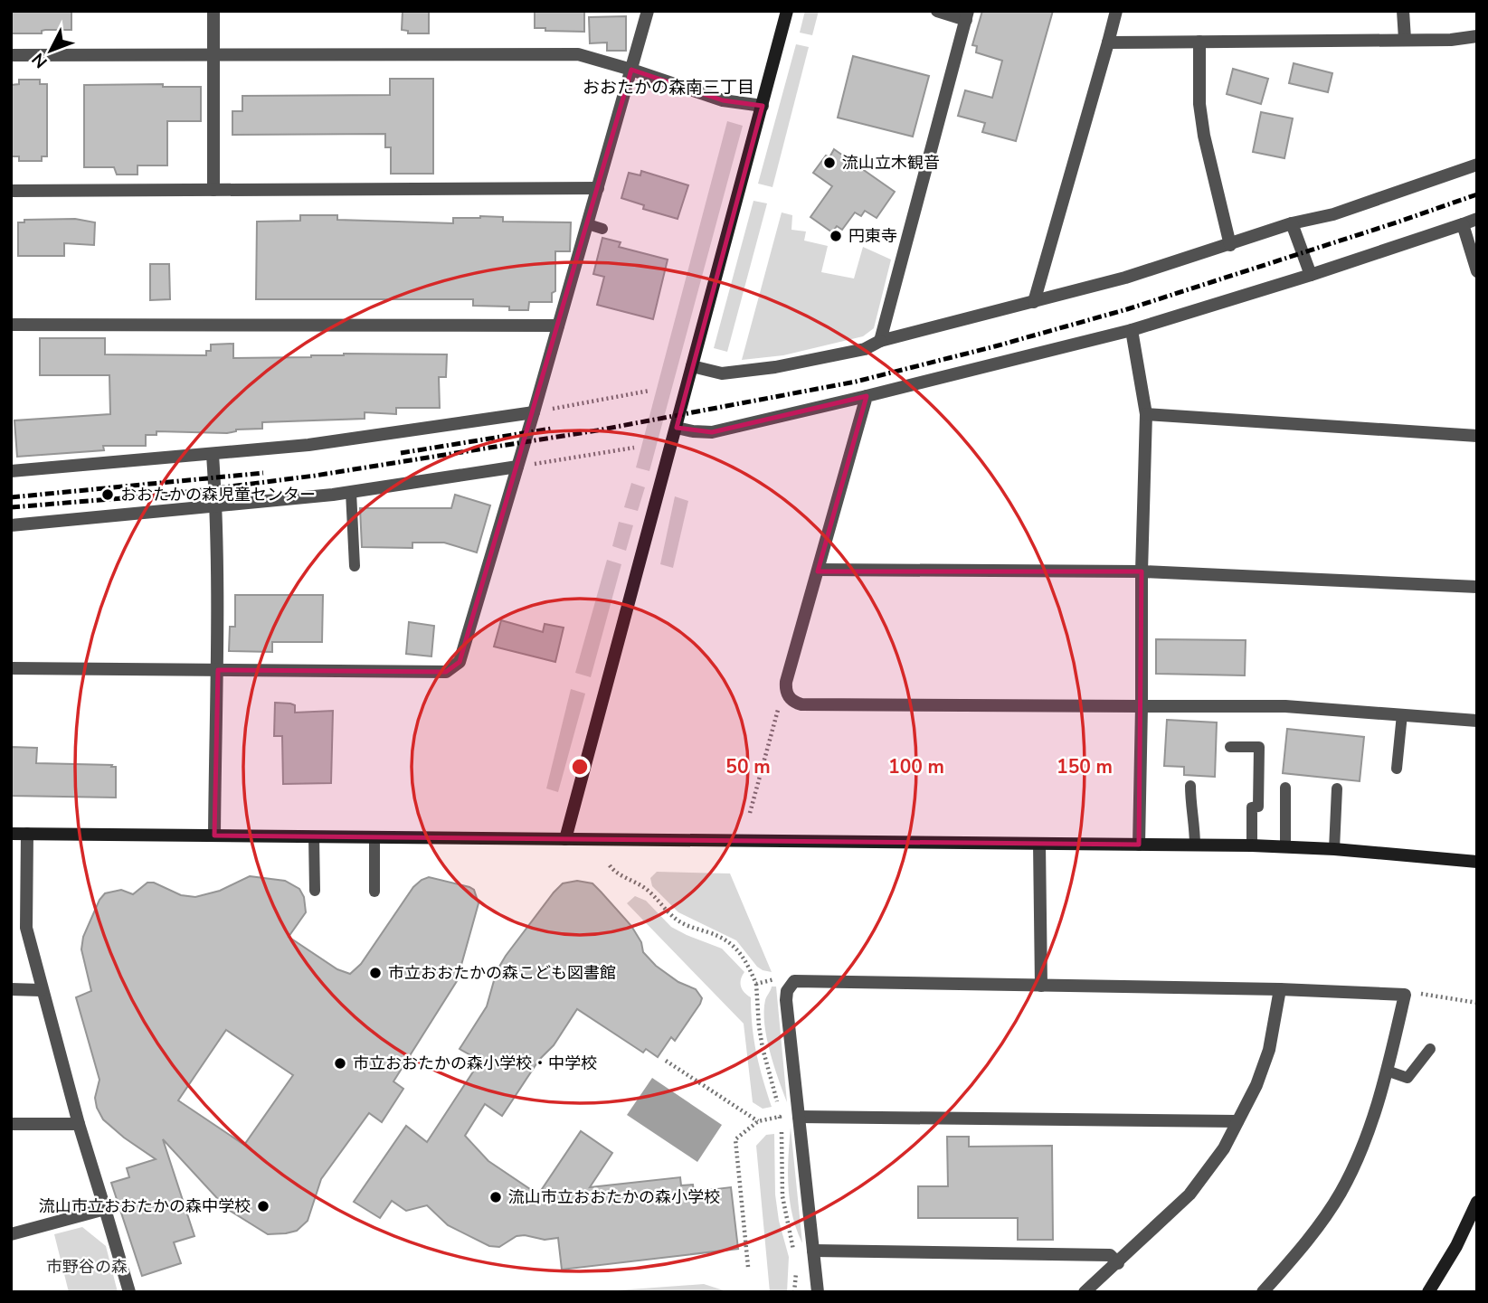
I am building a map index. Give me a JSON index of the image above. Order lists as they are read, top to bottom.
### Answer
{
  "districts": ["おおたかの森南三丁目"],
  "parks": ["市野谷の森"],
  "places": [
    "流山立木観音",
    "円東寺",
    "おおたかの森児童センター",
    "市立おおたかの森こども図書館",
    "市立おおたかの森小学校・中学校",
    "流山市立おおたかの森小学校",
    "流山市立おおたかの森中学校"
  ],
  "north": "bottom left",
  "rings": ["50 m", "100 m", "150 m"]
}
